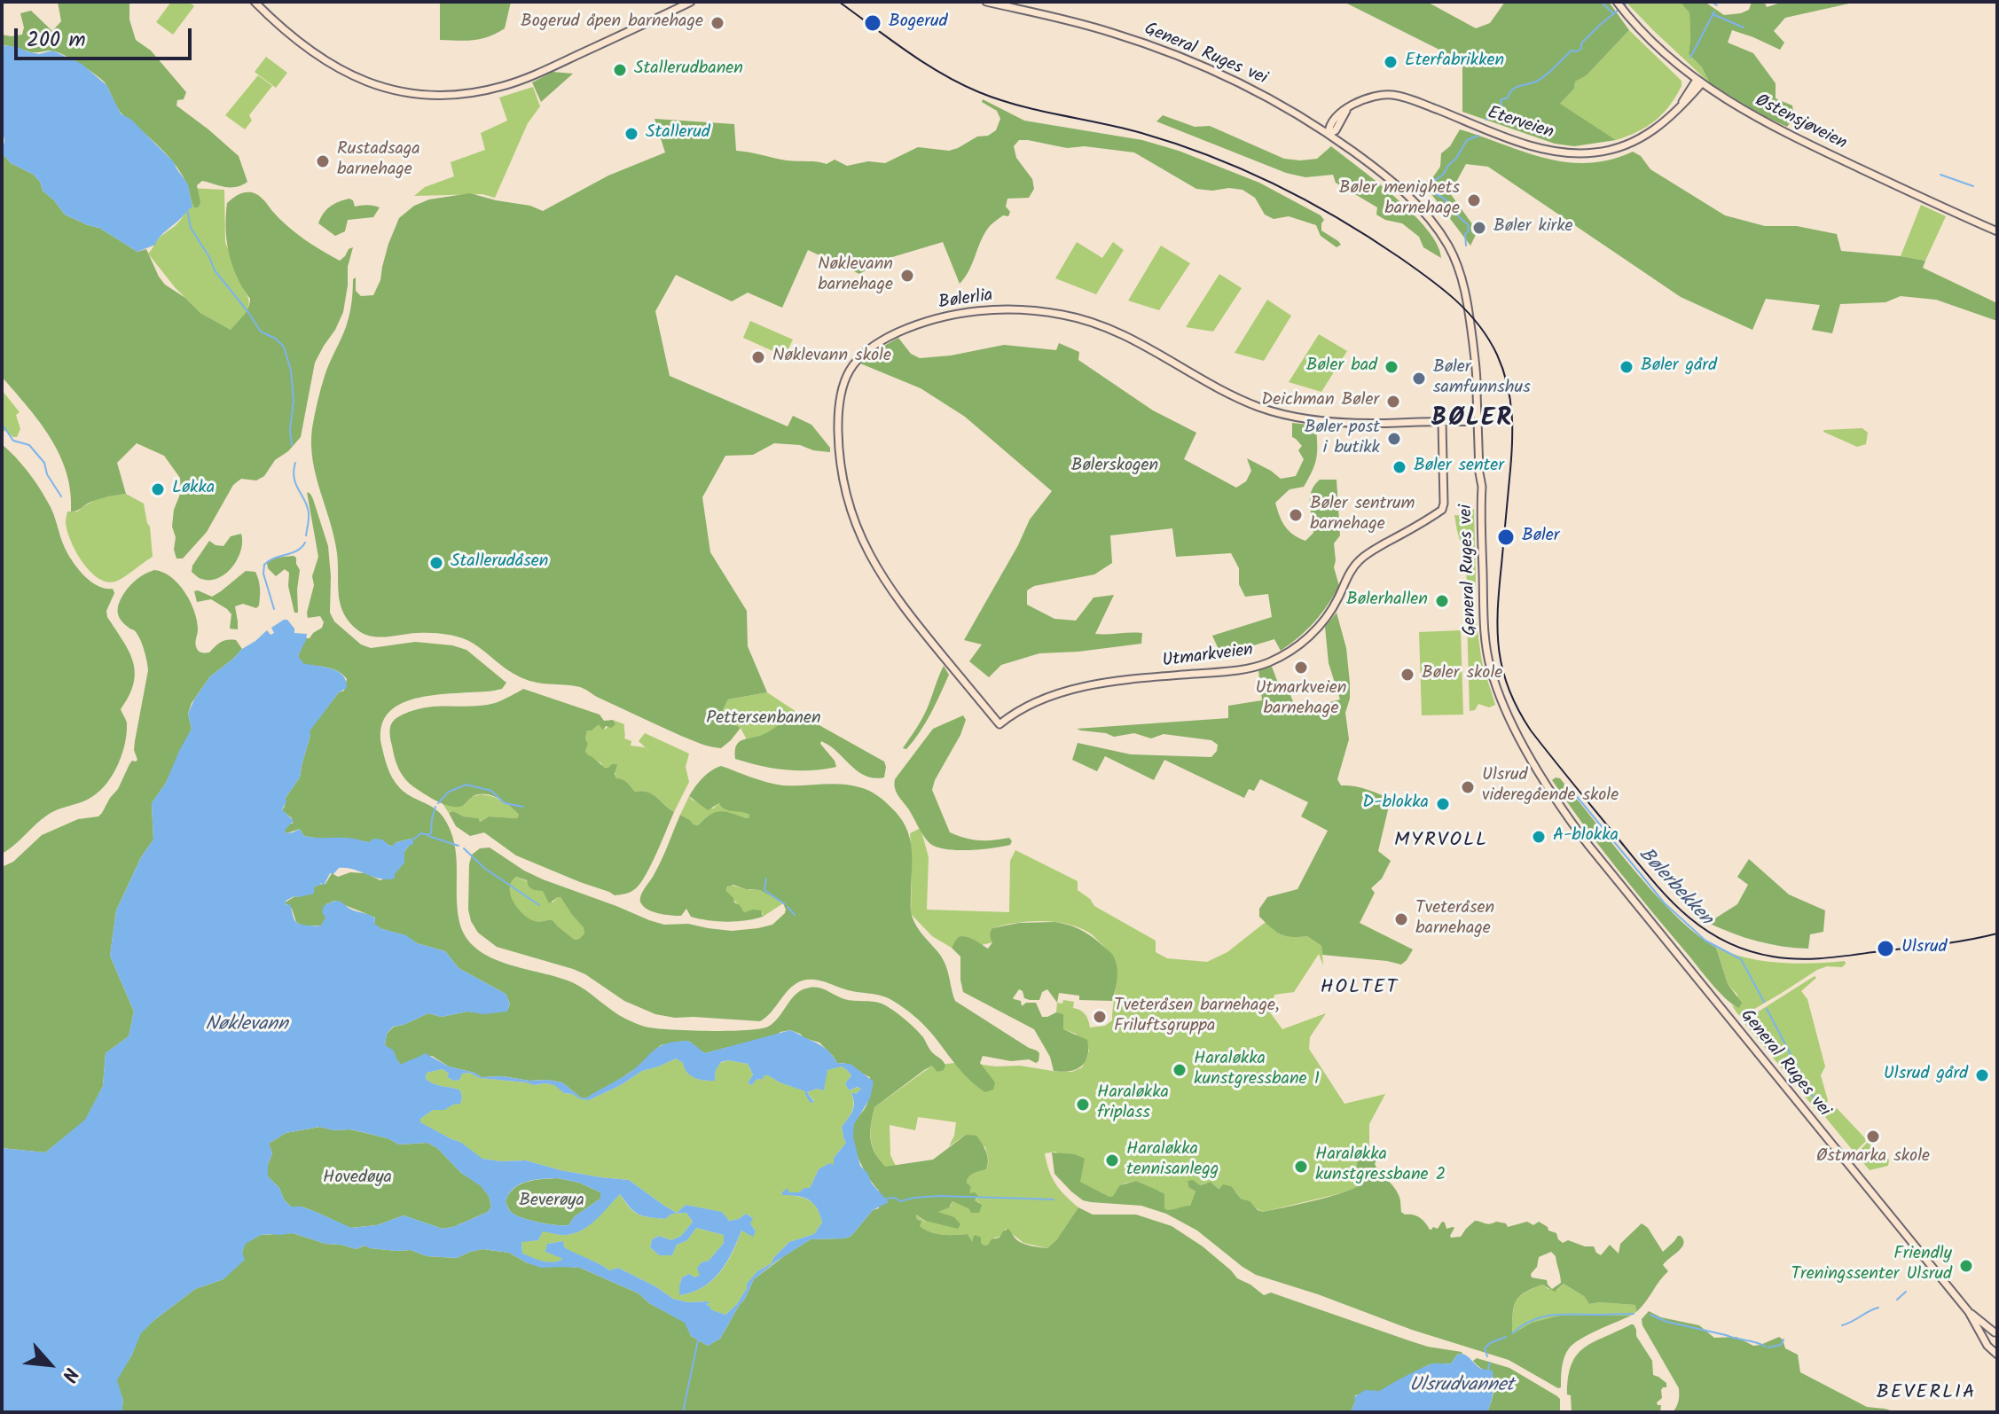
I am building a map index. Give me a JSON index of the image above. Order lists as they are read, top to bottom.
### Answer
{
  "streets": {
    "main road": [
      "General Ruges vei",
      "Østensjøveien",
      "Eterveien",
      "Bølerlia",
      "Utmarkveien"
    ]
  },
  "crossings": [
    ["General Ruges vei", "Eterveien"],
    ["General Ruges vei", "Bølerlia"],
    ["Østensjøveien", "Eterveien"],
    ["Bølerlia", "Utmarkveien"]
  ],
  "districts": [
    "BØLER",
    "MYRVOLL",
    "HOLTET",
    "BEVERLIA"
  ],
  "water": ["Bølerbekken", "Nøklevann", "Ulsrudvannet"],
  "parks": [
    "Bølerskogen",
    "Pettersenbanen",
    "Hovedøya",
    "Beverøya"
  ],
  "places": [
    "Bogerud åpen barnehage",
    "Bogerud",
    "Eterfabrikken",
    "Stallerudbanen",
    "Stallerud",
    "Rustadsaga barnehage",
    "Bøler menighets barnehage",
    "Bøler kirke",
    "Nøklevann barnehage",
    "Nøklevann skole",
    "Bøler bad",
    "Bøler gård",
    "Bøler samfunnshus",
    "Deichman Bøler",
    "Bøler post i butikk",
    "Bøler senter",
    "Løkka",
    "Bøler sentrum barnehage",
    "Bøler",
    "Stallerudåsen",
    "Bølerhallen",
    "Utmarkveien barnehage",
    "Bøler skole",
    "Ulsrud videregående skole",
    "D-blokka",
    "A-blokka",
    "Tveteråsen barnehage",
    "Ulsrud",
    "Tveteråsen barnehage, Friluftsgruppa",
    "Haraløkka kunstgressbane 1",
    "Ulsrud gård",
    "Haraløkka friplass",
    "Østmarka skole",
    "Haraløkka tennisanlegg",
    "Haraløkka kunstgressbane 2",
    "Friendly Treningssenter Ulsrud"
  ],
  "scale_bar": "200 m",
  "north": "bottom right"
}
